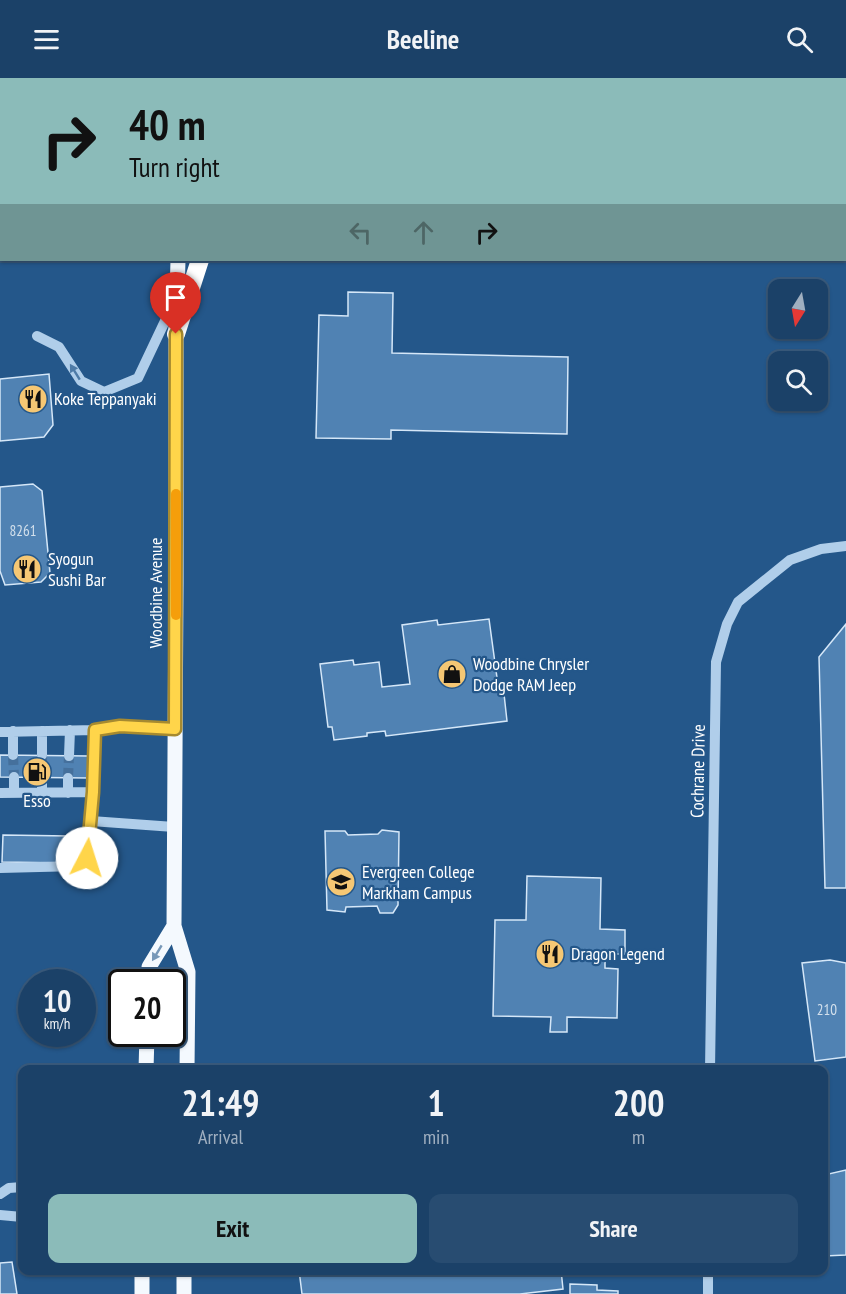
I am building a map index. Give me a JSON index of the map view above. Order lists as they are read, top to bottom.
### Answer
{
  "streets": {
    "main road": ["Woodbine Avenue"],
    "street": ["Cochrane Drive"]
  },
  "places": {
    "restaurant": ["Koke Teppanyaki", "Syogun Sushi Bar", "Dragon Legend"],
    "shop": ["Woodbine Chrysler Dodge RAM Jeep"],
    "fuel station": ["Esso"],
    "school or university": ["Evergreen College Markham Campus"]
  },
  "house_numbers": ["8261", "210"],
  "north": "bottom",
  "page": {
    "header": "Beeline",
    "turn": ["40 m", "Turn right"],
    "speed": "10 km/h",
    "limit": "20",
    "eta": [
      "21:49",
      "Arrival",
      "1",
      "min",
      "200",
      "m"
    ],
    "buttons": ["Exit", "Share"]
  }
}
